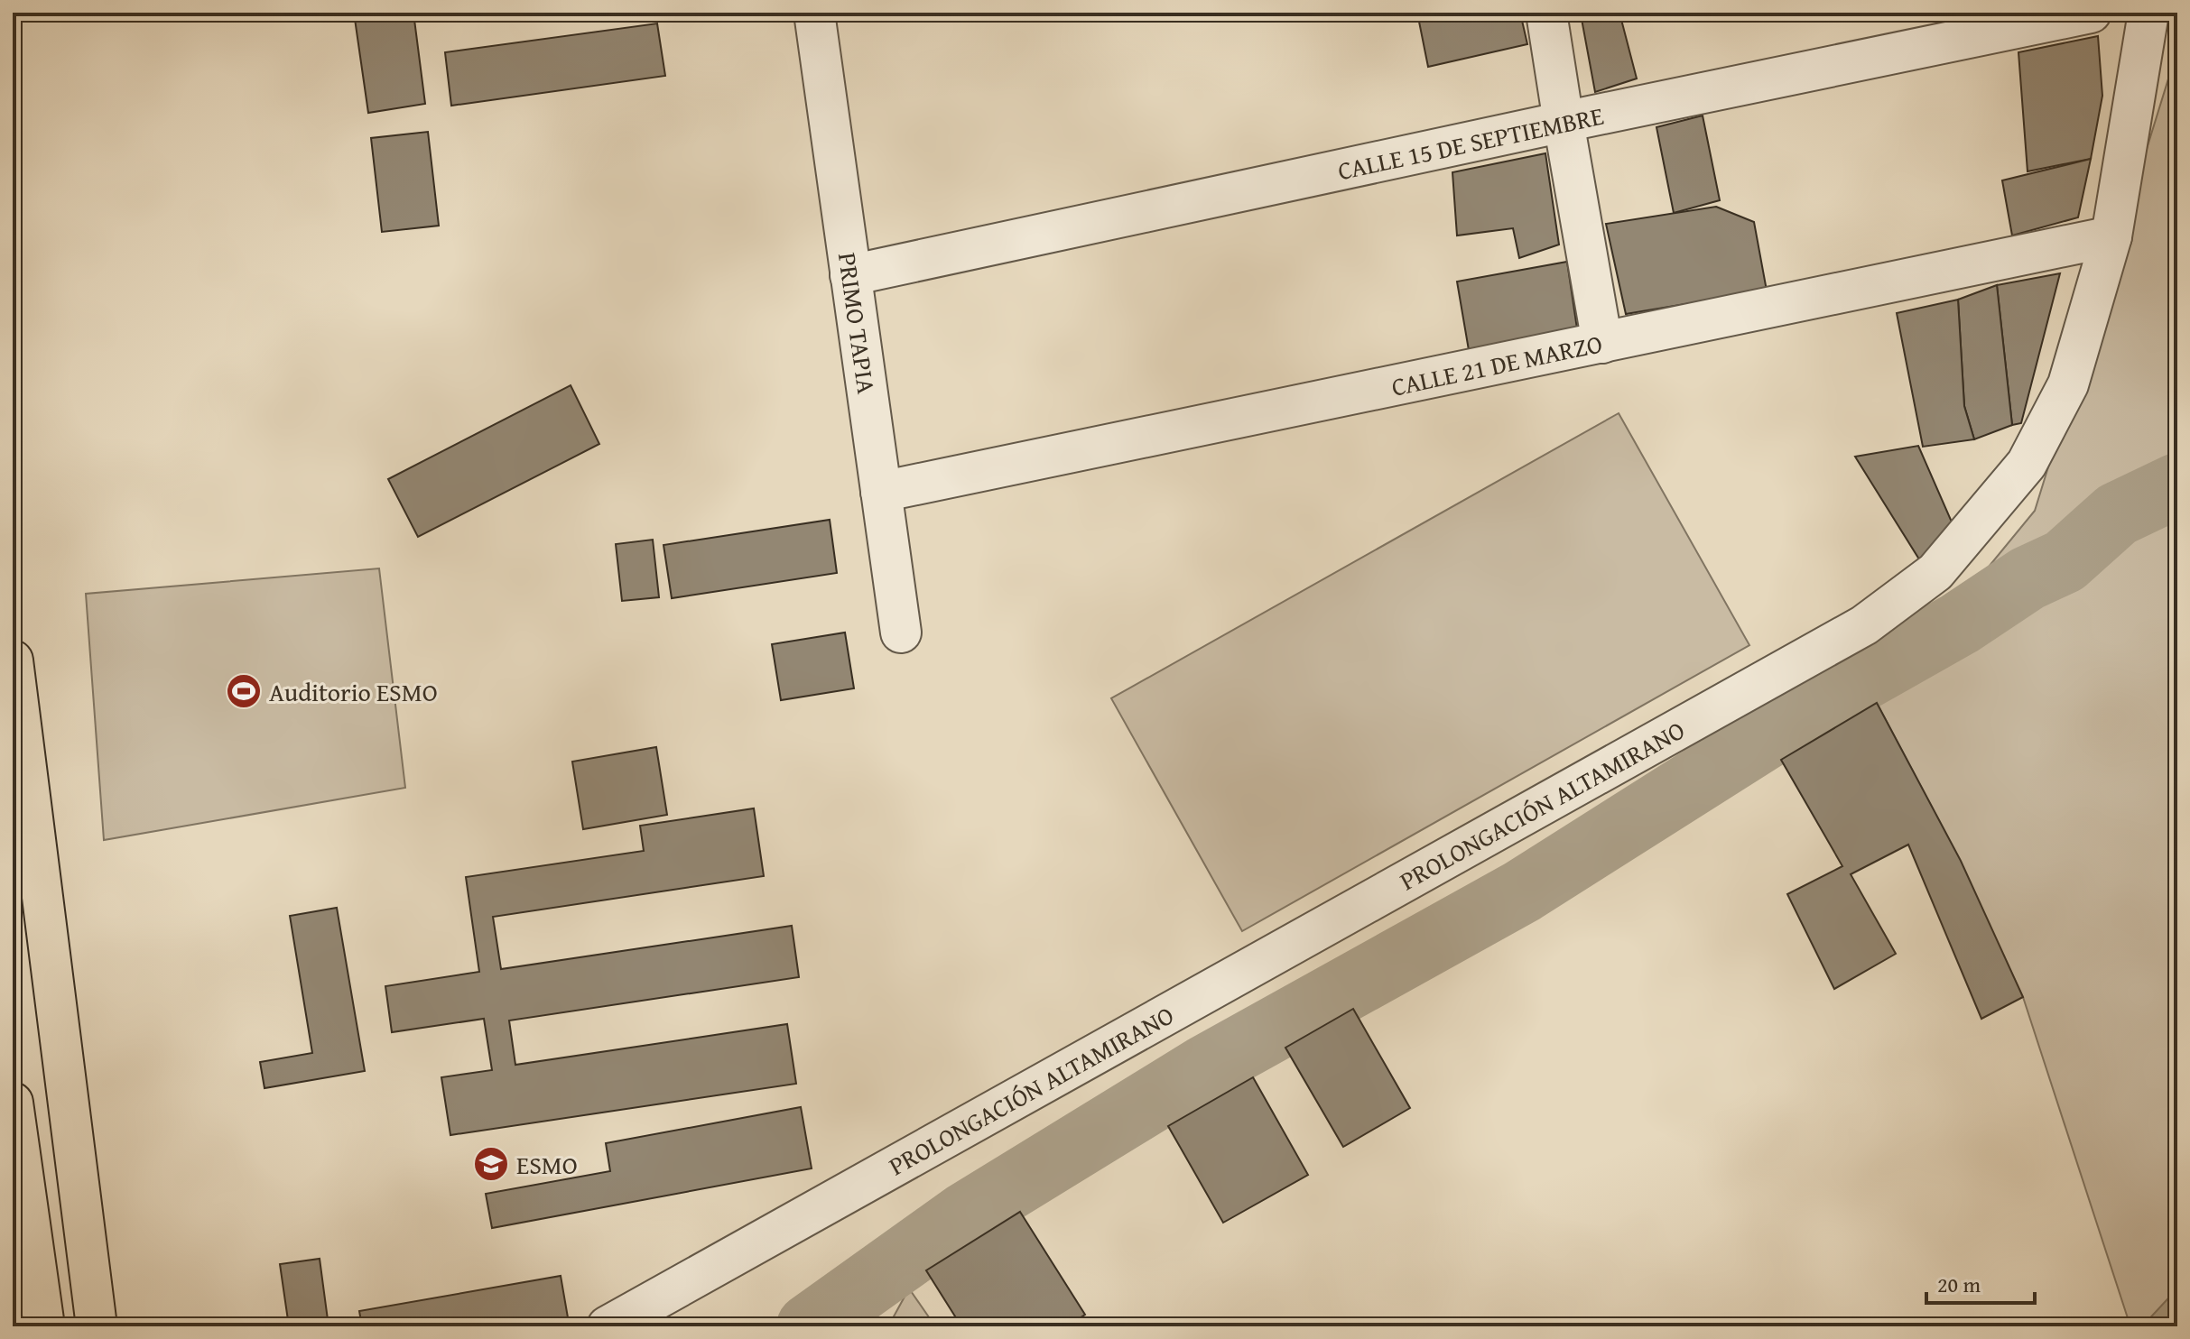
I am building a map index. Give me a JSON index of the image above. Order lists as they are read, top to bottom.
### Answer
{
  "streets": {
    "street": [
      "CALLE 15 DE SEPTIEMBRE",
      "PRIMO TAPIA",
      "CALLE 21 DE MARZO",
      "PROLONGACIÓN ALTAMIRANO"
    ]
  },
  "crossings": [
    ["CALLE 15 DE SEPTIEMBRE", "PRIMO TAPIA"],
    ["PRIMO TAPIA", "CALLE 21 DE MARZO"],
    ["CALLE 21 DE MARZO", "PROLONGACIÓN ALTAMIRANO"]
  ],
  "places": {
    "sports": ["Auditorio ESMO"],
    "school or university": ["ESMO"]
  },
  "scale_bar": "20 m"
}
